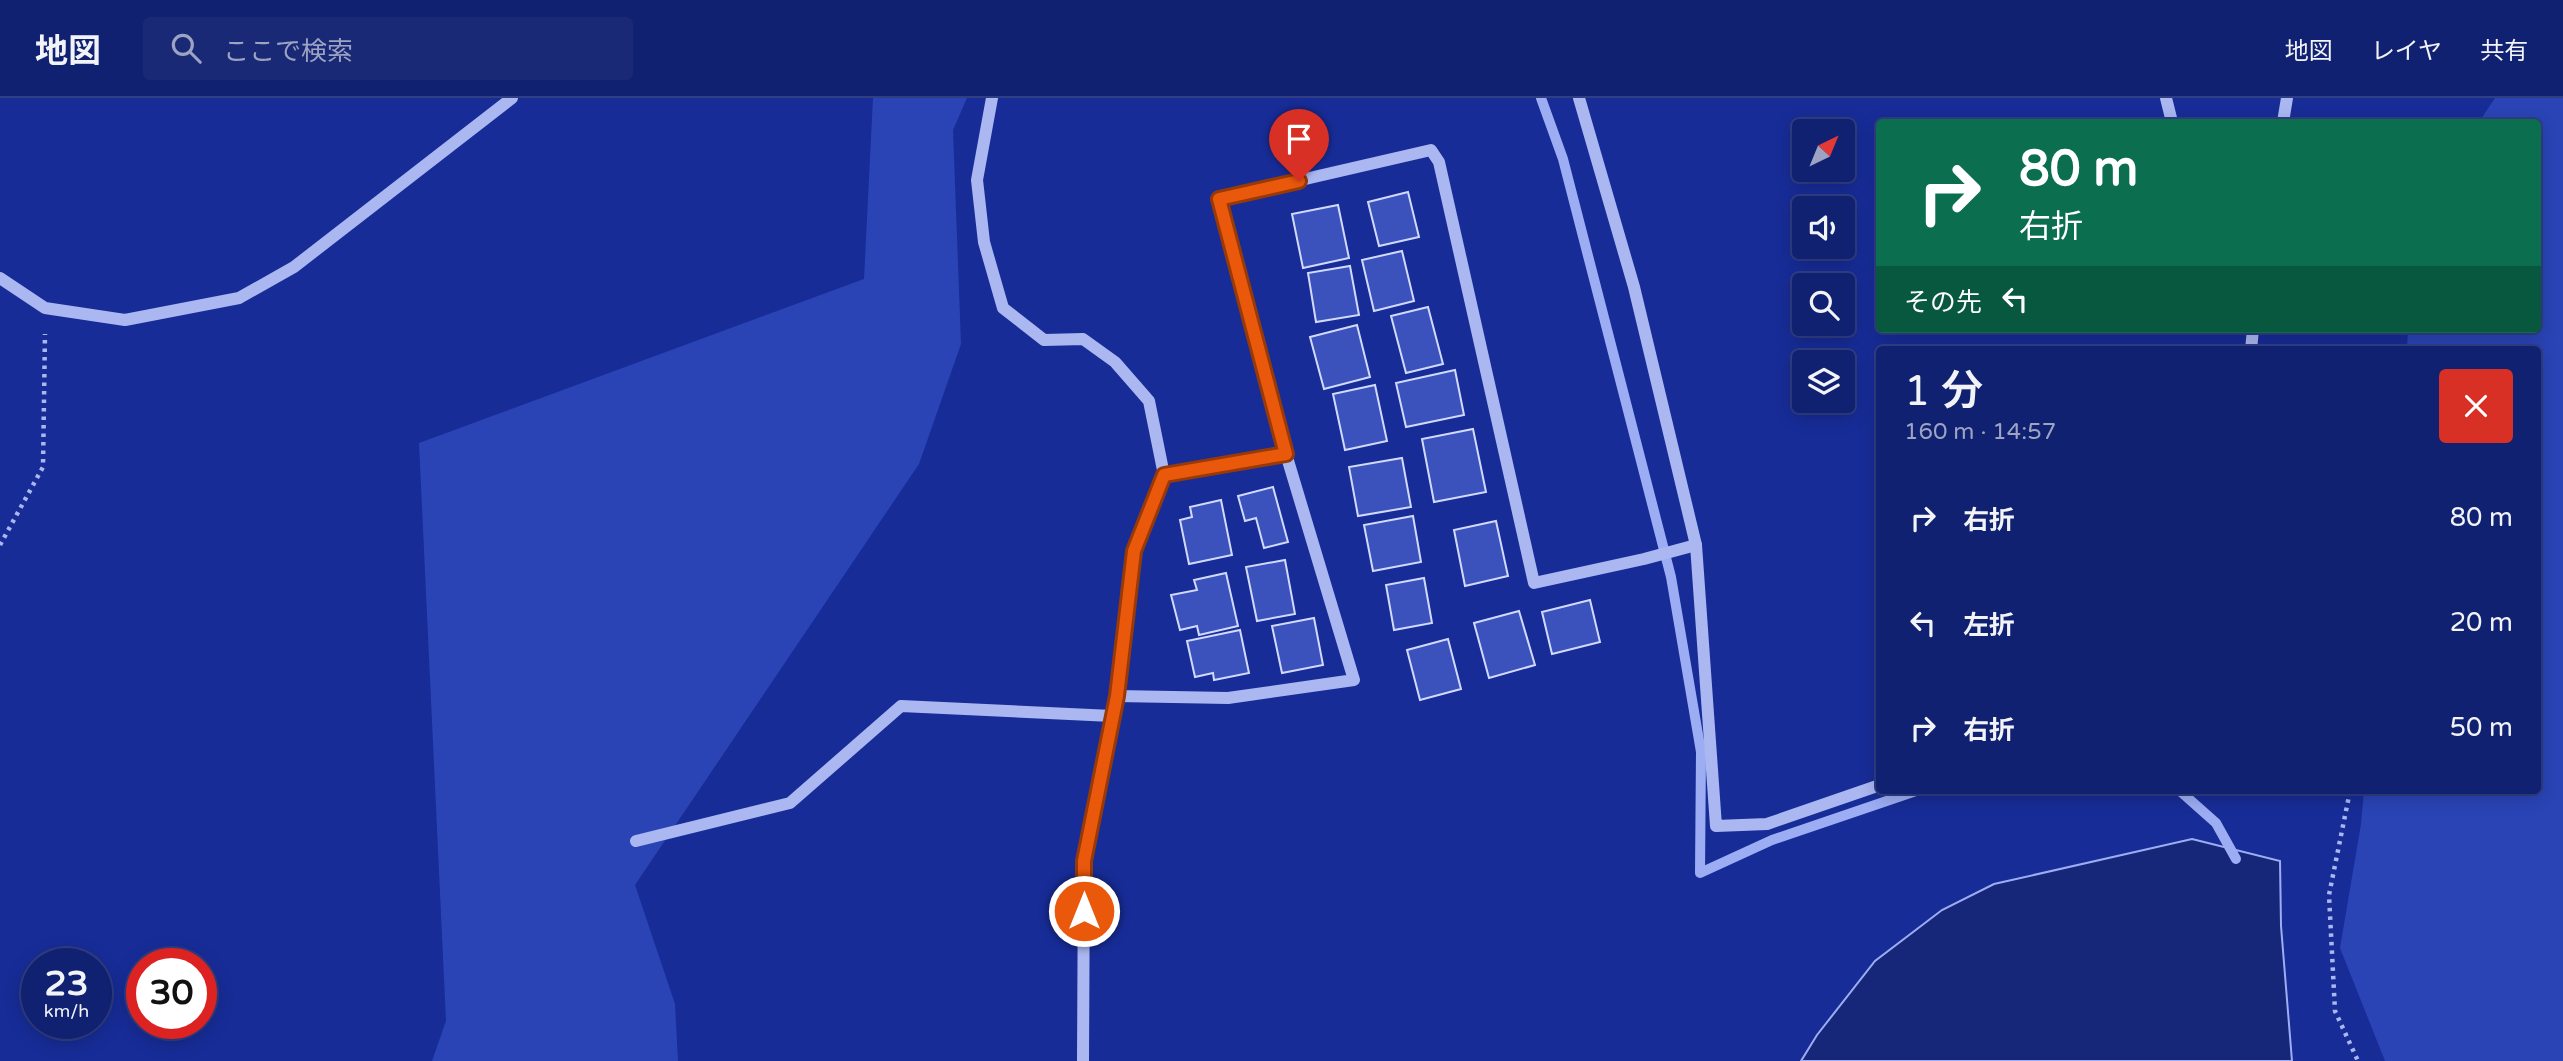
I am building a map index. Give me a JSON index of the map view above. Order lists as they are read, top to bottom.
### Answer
{
  "north": "top right",
  "page": {
    "header": "地図",
    "search": "ここで検索",
    "nav": ["地図", "レイヤ", "共有"],
    "turn": ["80 m", "右折"],
    "then": "その先",
    "heading": ["1 分", "160 m · 14:57"],
    "list": [
      {
        "name": "右折",
        "value": "80 m"
      },
      {
        "name": "左折",
        "value": "20 m"
      },
      {
        "name": "右折",
        "value": "50 m"
      }
    ],
    "speed": "23 km/h",
    "limit": "30"
  }
}
